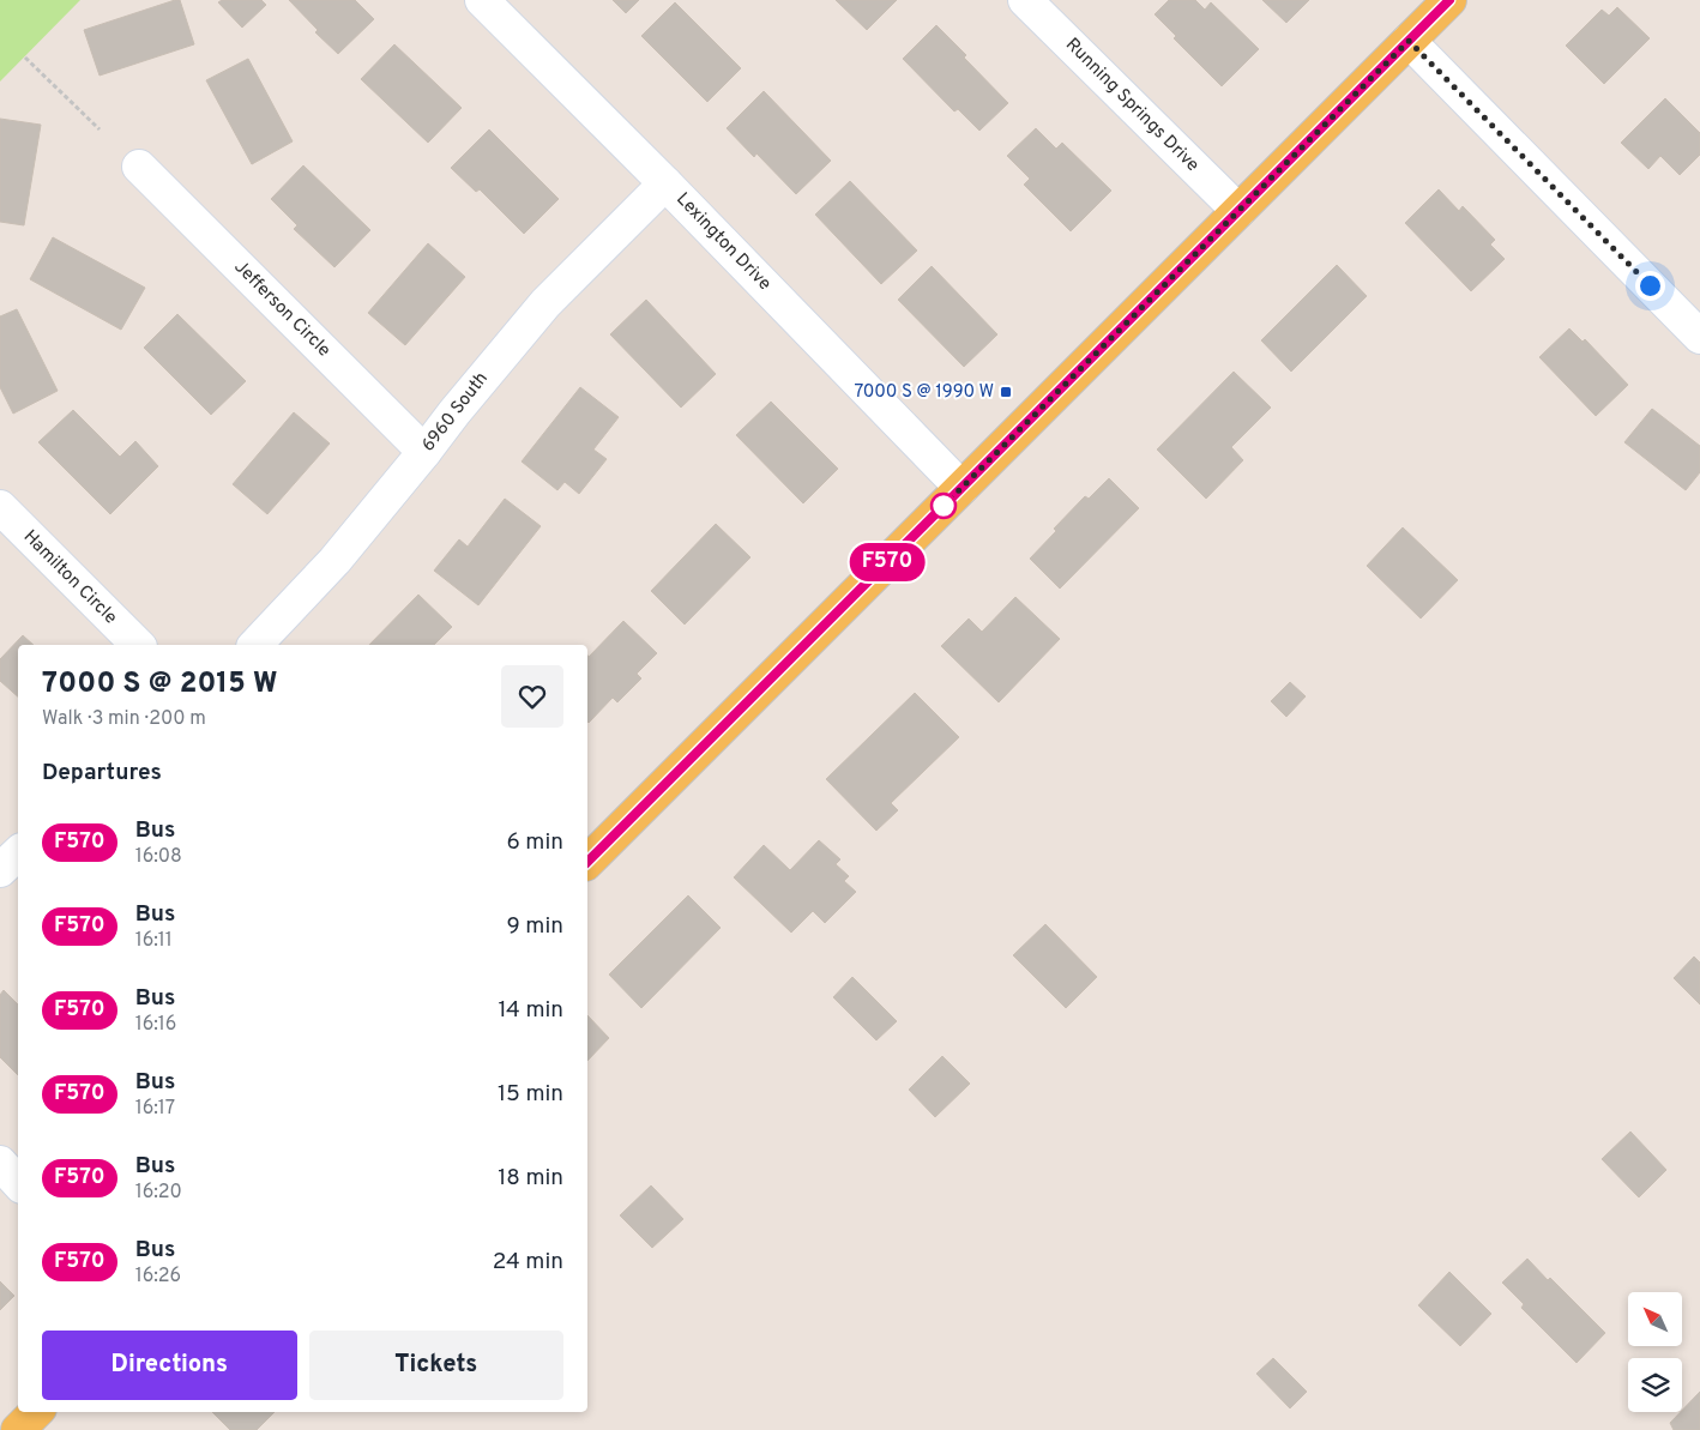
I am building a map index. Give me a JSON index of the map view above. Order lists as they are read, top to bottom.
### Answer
{
  "streets": {
    "street": [
      "Running Springs Drive",
      "Lexington Drive",
      "Jefferson Circle",
      "6960 South",
      "Hamilton Circle"
    ]
  },
  "crossings": [
    ["Lexington Drive", "6960 South"],
    ["Jefferson Circle", "6960 South"]
  ],
  "places": {
    "transit": ["7000 S @ 1990 W"]
  },
  "lines": ["bus line F570"],
  "north": "top left",
  "page": {
    "on_map": "F570",
    "heading": [
      ["7000 S @ 2015 W", "Walk · 3 min · 200 m"],
      "Departures"
    ],
    "list": [
      {
        "mark": "F570",
        "name": "Bus",
        "note": "16:08",
        "value": "6 min"
      },
      {
        "mark": "F570",
        "name": "Bus",
        "note": "16:11",
        "value": "9 min"
      },
      {
        "mark": "F570",
        "name": "Bus",
        "note": "16:16",
        "value": "14 min"
      },
      {
        "mark": "F570",
        "name": "Bus",
        "note": "16:17",
        "value": "15 min"
      },
      {
        "mark": "F570",
        "name": "Bus",
        "note": "16:20",
        "value": "18 min"
      },
      {
        "mark": "F570",
        "name": "Bus",
        "note": "16:26",
        "value": "24 min"
      }
    ],
    "buttons": ["Directions", "Tickets"]
  }
}
